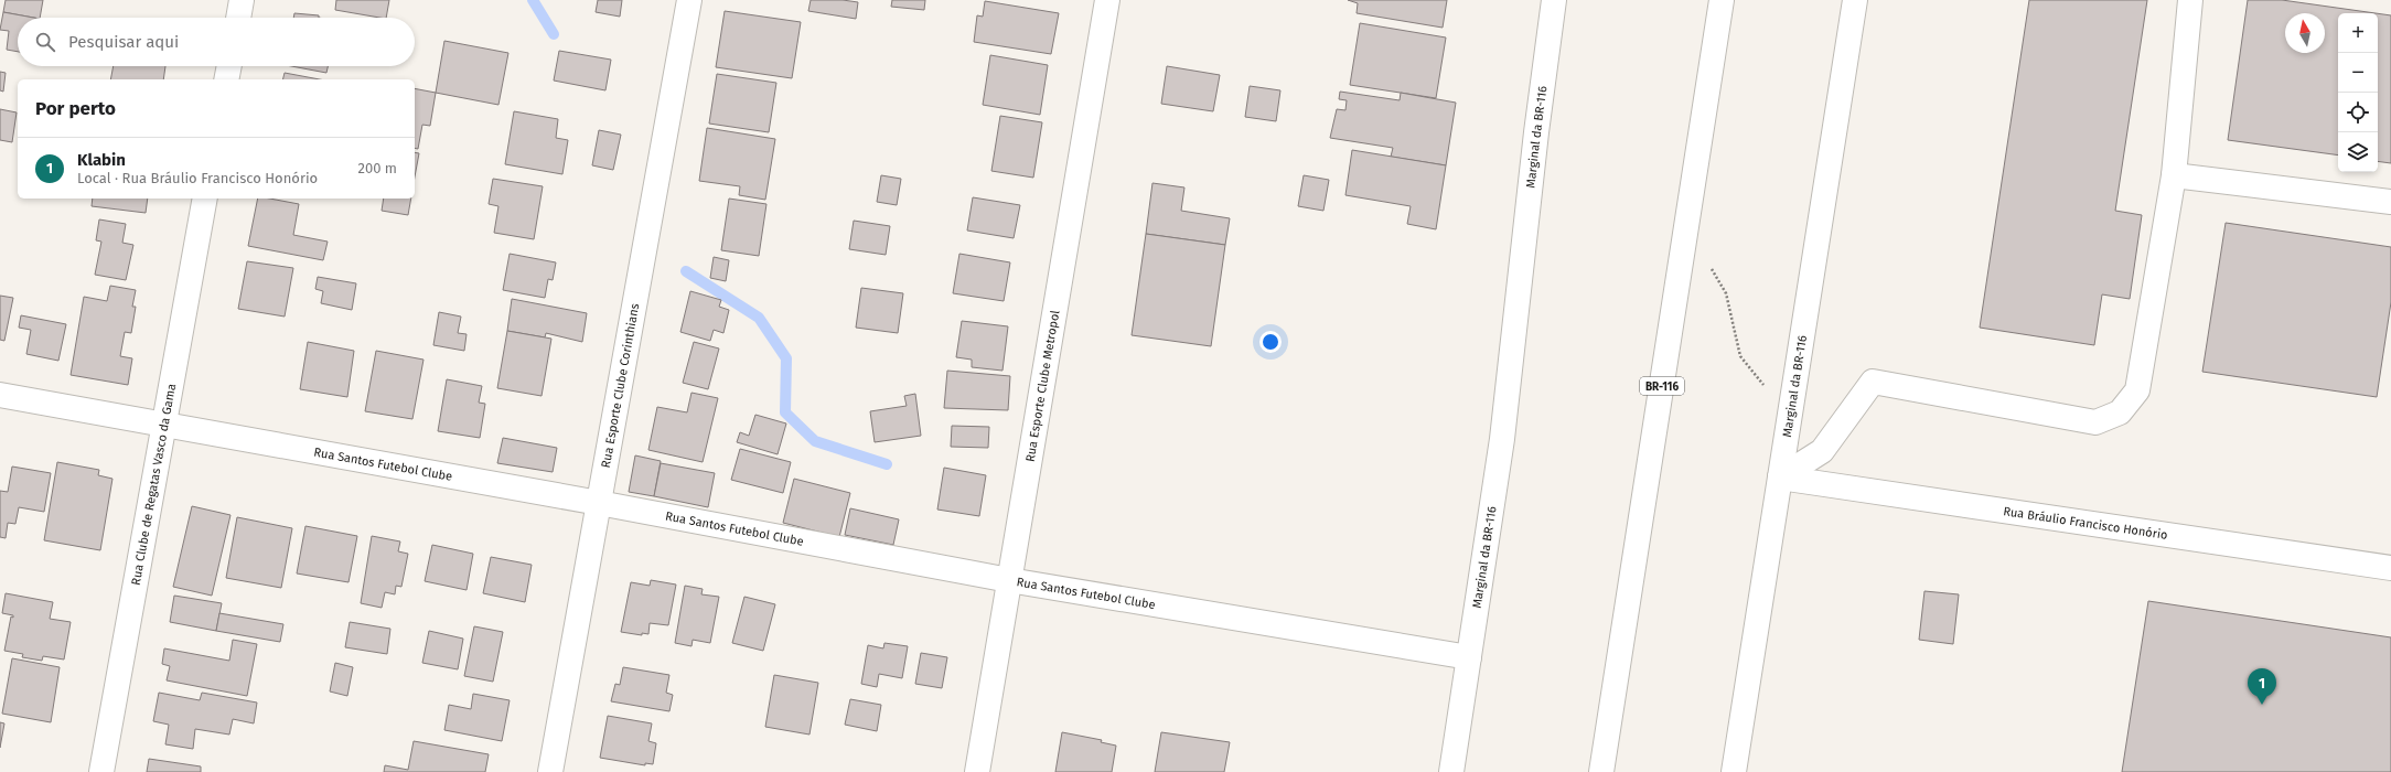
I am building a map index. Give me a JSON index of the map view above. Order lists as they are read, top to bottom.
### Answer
{
  "streets": {
    "main road": [
      "Marginal da BR-116",
      "Rua Esporte Clube Corinthians",
      "Rua Esporte Clube Metropol",
      "BR-116",
      "Rua Santos Futebol Clube",
      "Rua Clube de Regatas Vasco da Gama",
      "Rua Bráulio Francisco Honório"
    ]
  },
  "crossings": [
    ["Marginal da BR-116", "Rua Santos Futebol Clube"],
    ["Marginal da BR-116", "Rua Bráulio Francisco Honório"],
    ["Rua Esporte Clube Corinthians", "Rua Santos Futebol Clube"],
    ["Rua Esporte Clube Metropol", "Rua Santos Futebol Clube"],
    ["Rua Santos Futebol Clube", "Rua Clube de Regatas Vasco da Gama"]
  ],
  "north": "top",
  "page": {
    "map_buttons": ["+", "−"],
    "search": "Pesquisar aqui",
    "heading": "Por perto",
    "list": [
      {
        "mark": "1",
        "name": "Klabin",
        "note": "Local · Rua Bráulio Francisco Honório",
        "value": "200 m"
      }
    ],
    "pins": "1"
  }
}
